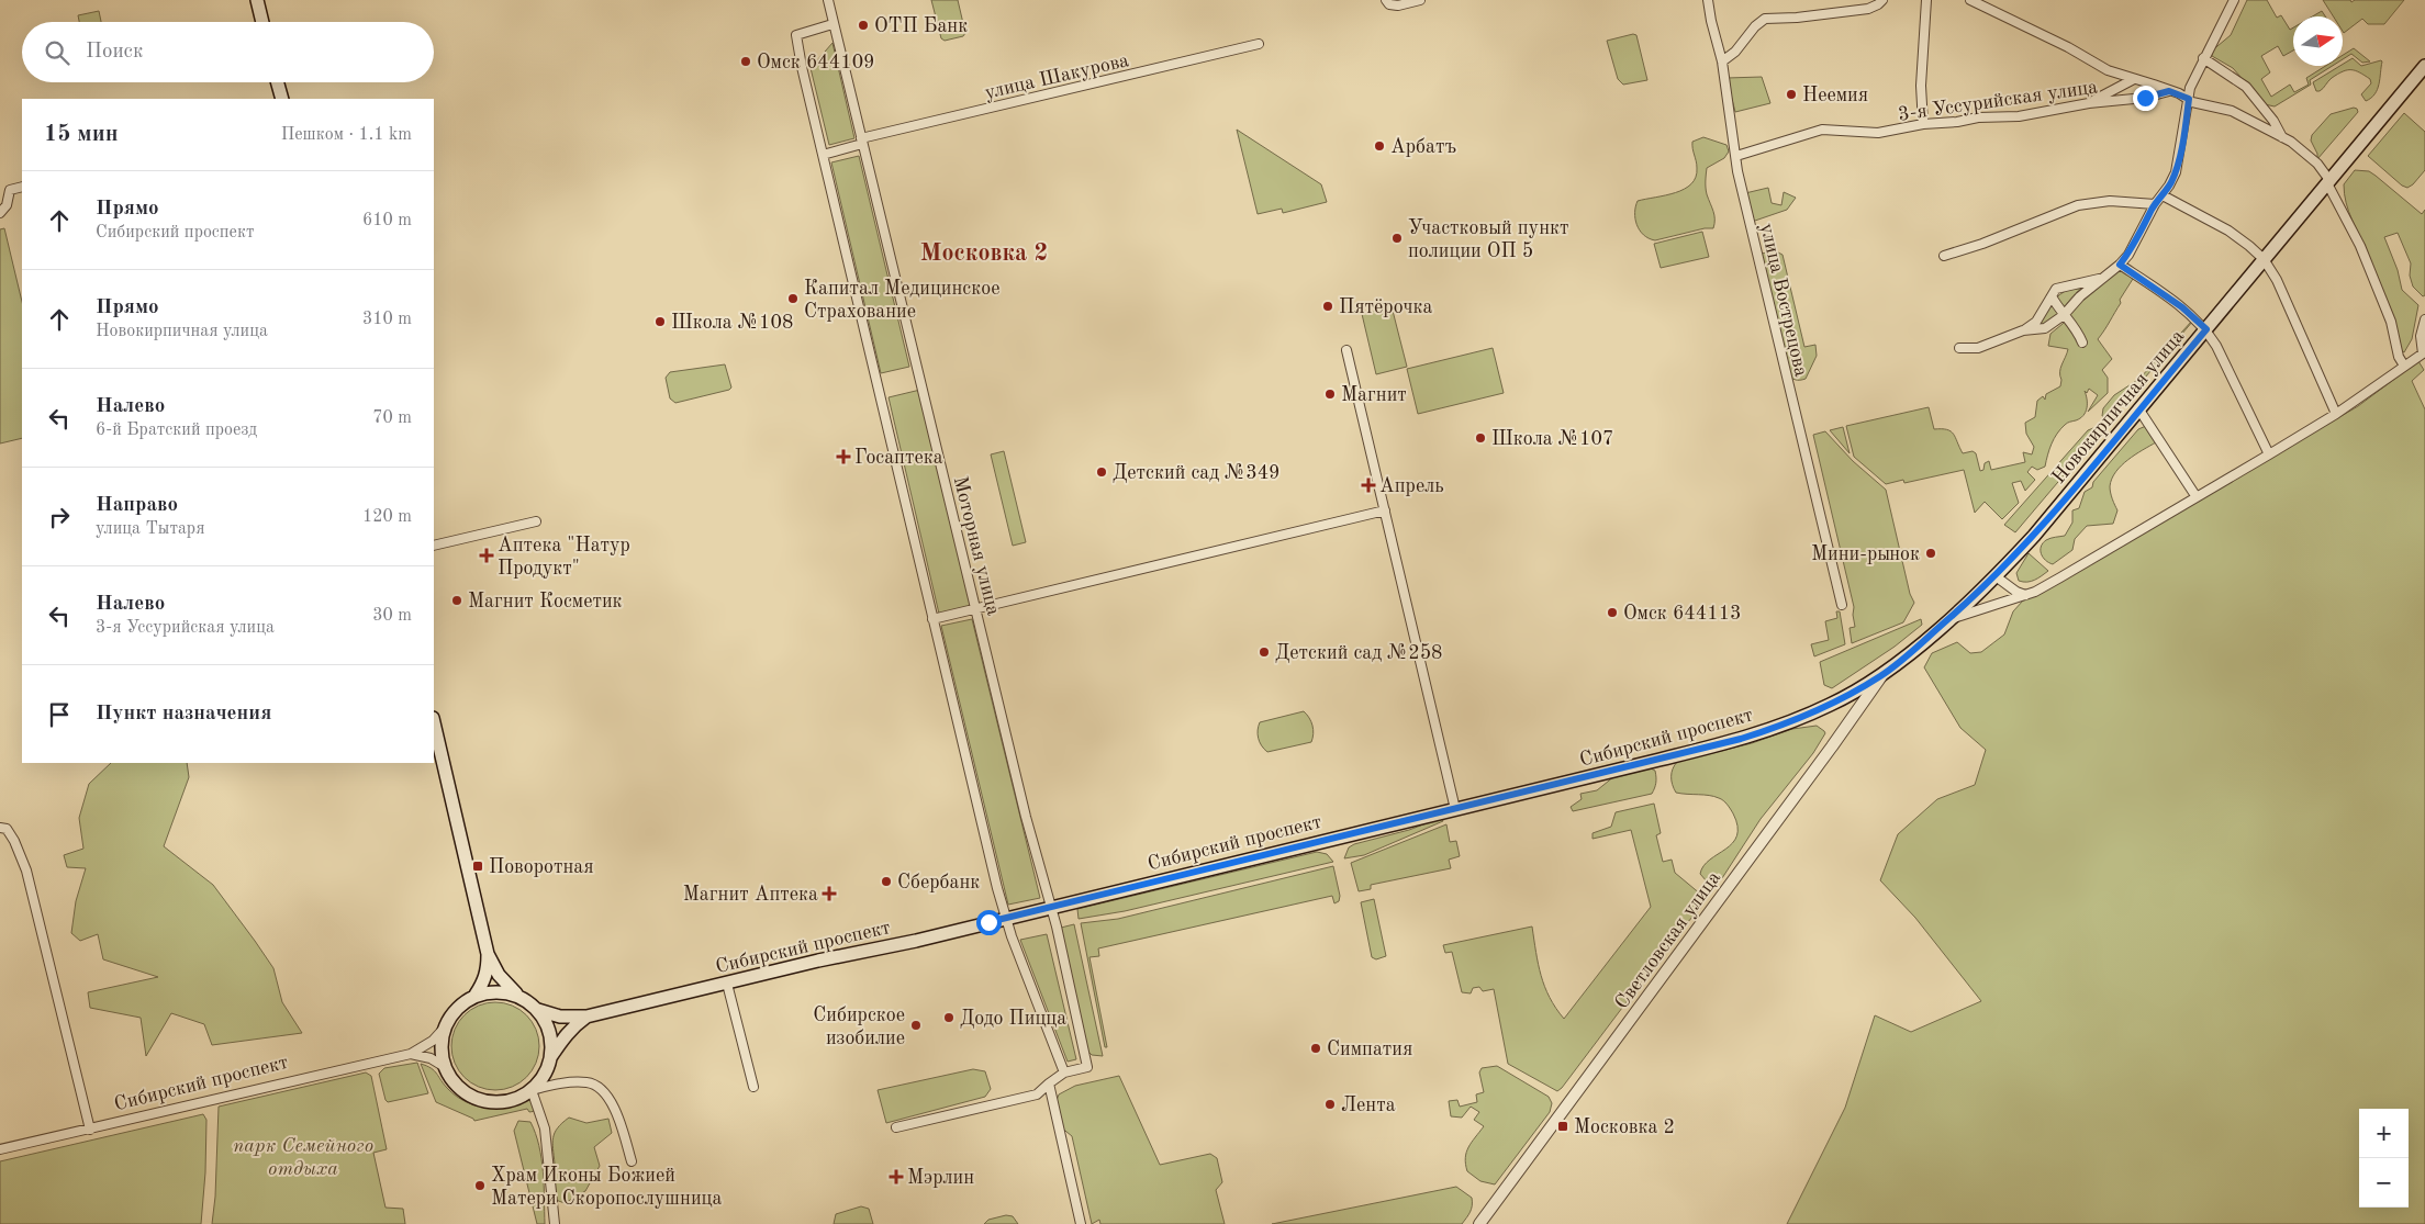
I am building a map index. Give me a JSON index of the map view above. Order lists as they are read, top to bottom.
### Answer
{
  "streets": {
    "main road": ["Новокирпичная улица", "Сибирский проспект"],
    "street": [
      "улица Шакурова",
      "3-я Уссурийская улица",
      "улица Вострецова",
      "Моторная улица",
      "Светловская улица"
    ]
  },
  "crossings": [
    ["улица Шакурова", "Моторная улица"],
    ["3-я Уссурийская улица", "улица Вострецова"],
    ["Новокирпичная улица", "Сибирский проспект"],
    ["Новокирпичная улица", "Светловская улица"],
    ["Моторная улица", "Сибирский проспект"],
    ["Сибирский проспект", "Светловская улица"]
  ],
  "districts": ["Московка 2"],
  "parks": ["парк Семейного отдыха"],
  "places": {
    "other": [
      "ОТП Банк",
      "Омск 644109",
      "Неемия",
      "Арбатъ",
      "Участковый пункт полиции ОП 5",
      "Капитал Медицинское Страхование",
      "Пятёрочка",
      "Школа №108",
      "Магнит",
      "Школа №107",
      "Детский сад №349",
      "Мини-рынок",
      "Магнит Косметик",
      "Омск 644113",
      "Детский сад №258",
      "Сбербанк",
      "Додо Пицца",
      "Сибирское изобилие",
      "Симпатия",
      "Лента",
      "Храм Иконы Божией Матери Скоропослушница"
    ],
    "health": [
      "Госаптека",
      "Апрель",
      "Аптека \"Натур Продукт\"",
      "Магнит Аптека",
      "Мэрлин"
    ],
    "transit": ["Поворотная", "Московка 2"]
  },
  "north": "right",
  "page": {
    "search": "Поиск",
    "heading": ["15 мин", "Пешком · 1.1 km"],
    "list": [
      ["Прямо", "Сибирский проспект", "610 m"],
      ["Прямо", "Новокирпичная улица", "310 m"],
      ["Налево", "6-й Братский проезд", "70 m"],
      ["Направо", "улица Тытаря", "120 m"],
      ["Налево", "3-я Уссурийская улица", "30 m"],
      "Пункт назначения"
    ],
    "map_buttons": ["+", "−"]
  }
}
